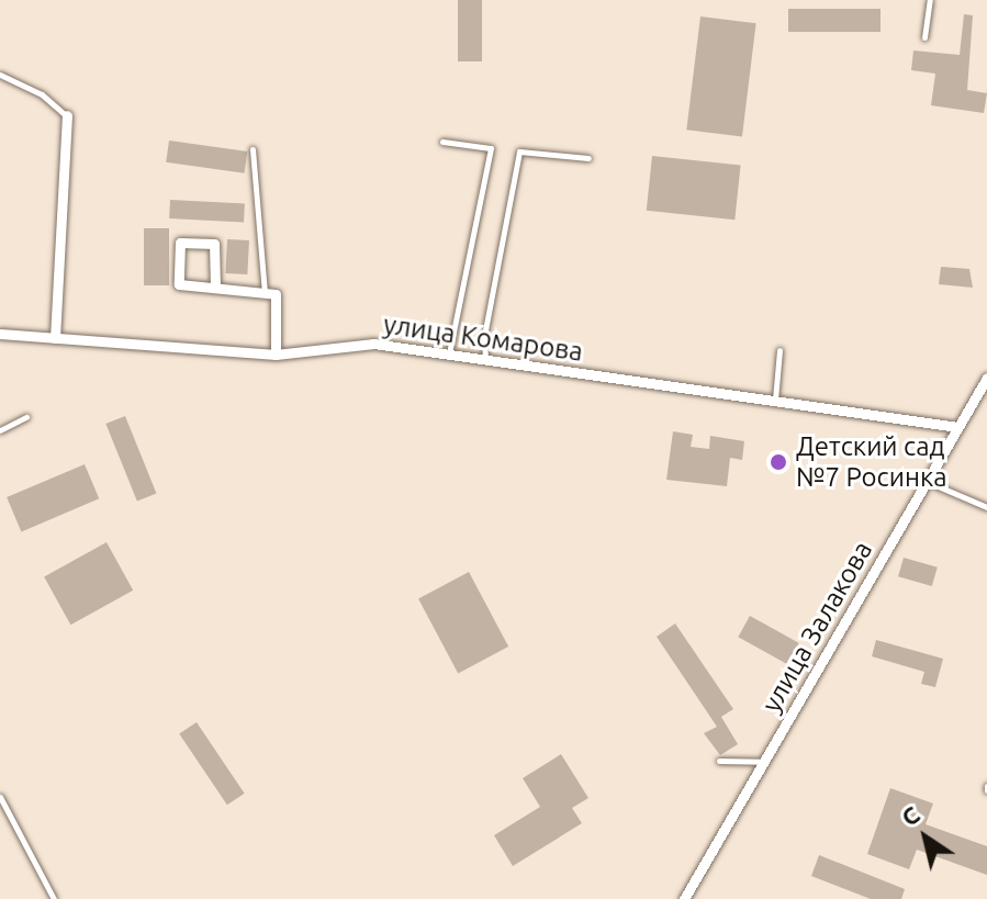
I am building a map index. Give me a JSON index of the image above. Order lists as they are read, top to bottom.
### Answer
{
  "streets": {
    "street": ["улица Комарова", "улица Залакова"]
  },
  "crossings": [
    ["улица Комарова", "улица Залакова"]
  ],
  "places": ["Детский сад №7 Росинка"],
  "north": "top left"
}
